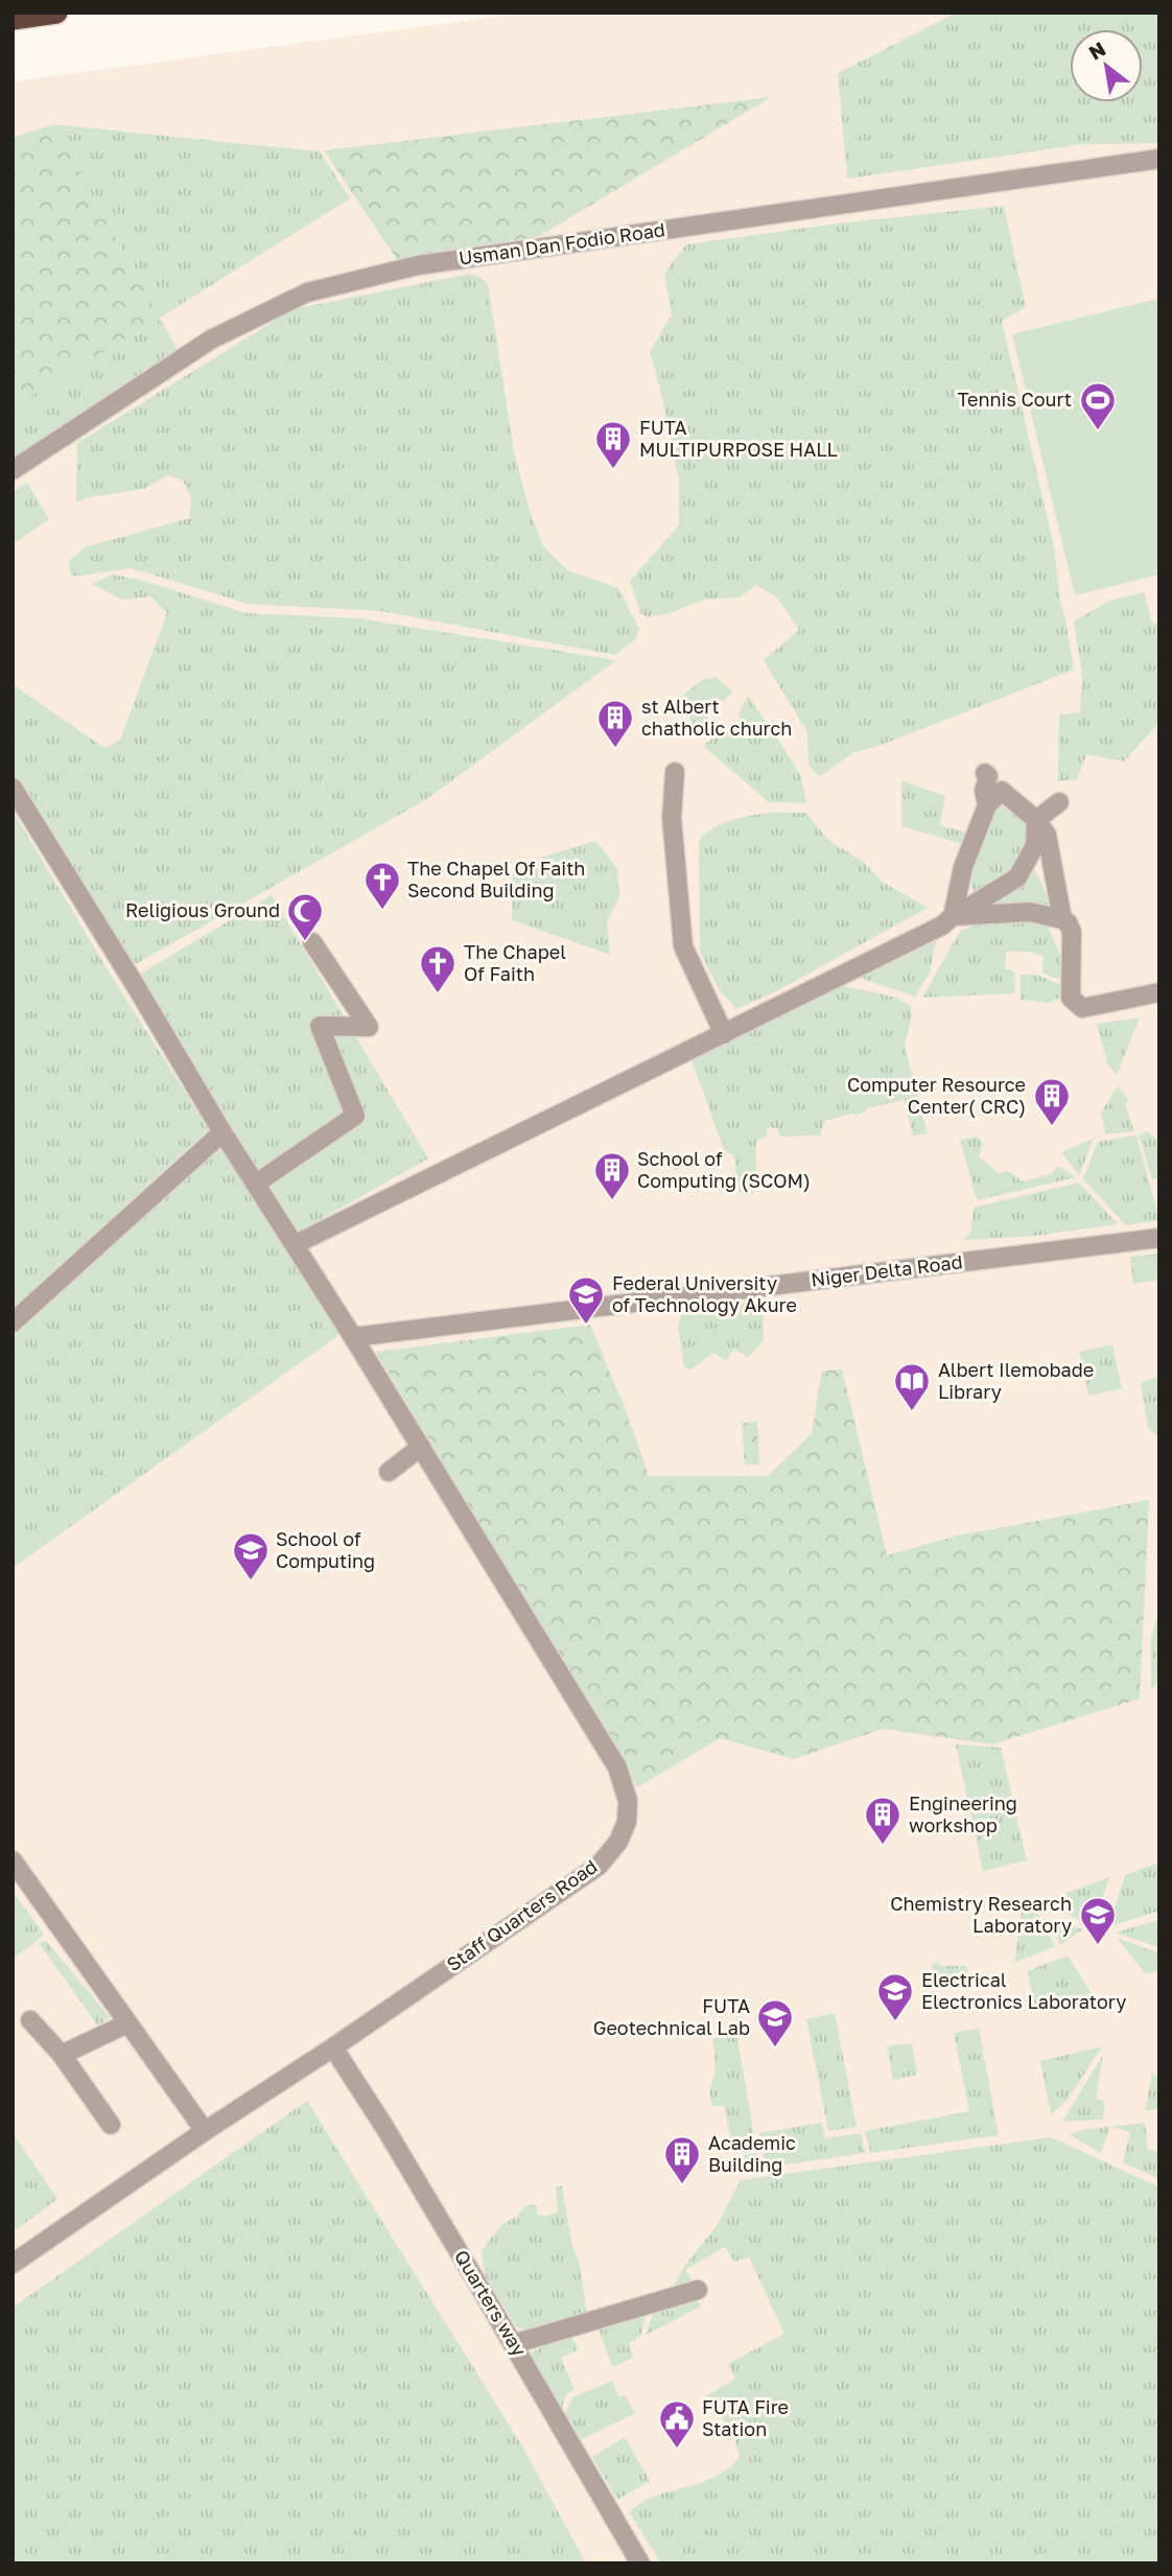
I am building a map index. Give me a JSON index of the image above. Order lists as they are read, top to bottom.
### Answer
{
  "streets": {
    "street": [
      "Usman Dan Fodio Road",
      "Niger Delta Road",
      "Staff Quarters Road",
      "Quarters way"
    ]
  },
  "crossings": [
    ["Niger Delta Road", "Staff Quarters Road"],
    ["Staff Quarters Road", "Quarters way"]
  ],
  "places": {
    "sports": ["Tennis Court"],
    "building": [
      "FUTA MULTIPURPOSE HALL",
      "st Albert chatholic church",
      "Computer Resource Center( CRC)",
      "School of Computing (SCOM)",
      "Engineering workshop",
      "Academic Building"
    ],
    "church": ["The Chapel Of Faith Second Building", "The Chapel Of Faith"],
    "mosque": ["Religious Ground"],
    "school or university": [
      "Federal University of Technology Akure",
      "School of Computing",
      "Chemistry Research Laboratory",
      "Electrical Electronics Laboratory",
      "FUTA Geotechnical Lab"
    ],
    "library": ["Albert Ilemobade Library"],
    "public building": ["FUTA Fire Station"]
  },
  "north": "top left"
}
